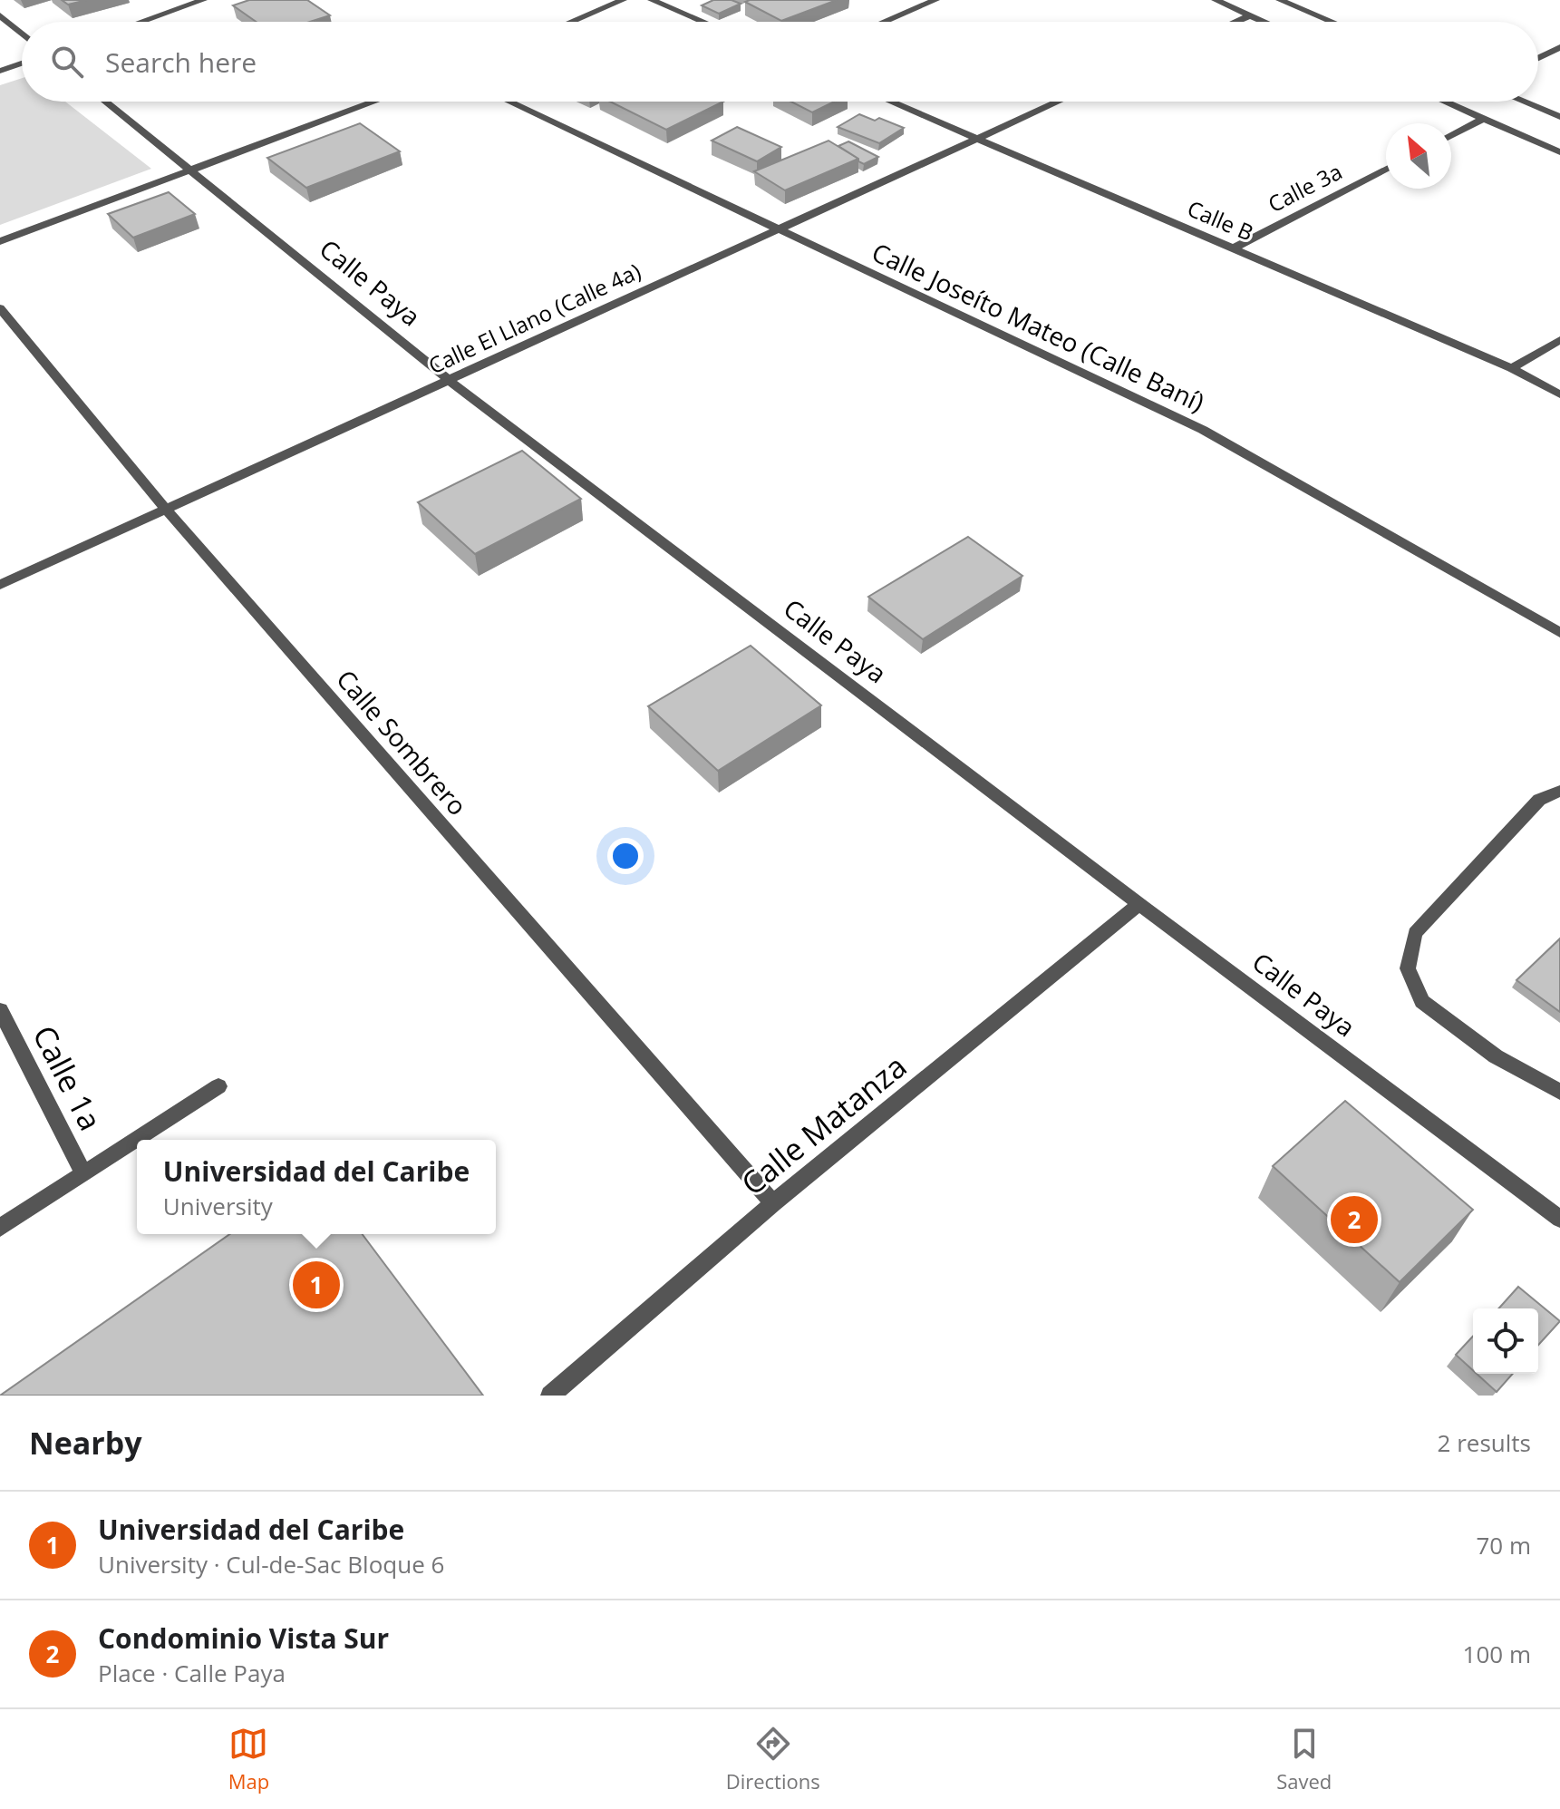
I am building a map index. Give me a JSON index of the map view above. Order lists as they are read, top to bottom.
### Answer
{
  "streets": {
    "street": [
      "Calle 3a",
      "Calle B",
      "Calle Paya",
      "Calle El Llano (Calle 4a)",
      "Calle Joseíto Mateo (Calle Baní)",
      "Calle Sombrero",
      "Calle 1a",
      "Calle Matanza"
    ]
  },
  "crossings": [
    ["Calle 3a", "Calle B"],
    ["Calle B", "Calle El Llano (Calle 4a)"],
    ["Calle Paya", "Calle El Llano (Calle 4a)"],
    ["Calle Paya", "Calle Matanza"],
    ["Calle El Llano (Calle 4a)", "Calle Joseíto Mateo (Calle Baní)"],
    ["Calle El Llano (Calle 4a)", "Calle Sombrero"],
    ["Calle Sombrero", "Calle Matanza"]
  ],
  "north": "top left",
  "page": {
    "search": "Search here",
    "popup": ["Universidad del Caribe", "University"],
    "pins": ["2", "1"],
    "heading": ["Nearby", "2 results"],
    "list": [
      {
        "mark": "1",
        "name": "Universidad del Caribe",
        "note": "University · Cul-de-Sac Bloque 6",
        "value": "70 m"
      },
      {
        "mark": "2",
        "name": "Condominio Vista Sur",
        "note": "Place · Calle Paya",
        "value": "100 m"
      }
    ],
    "nav": ["Map", "Directions", "Saved"]
  }
}
